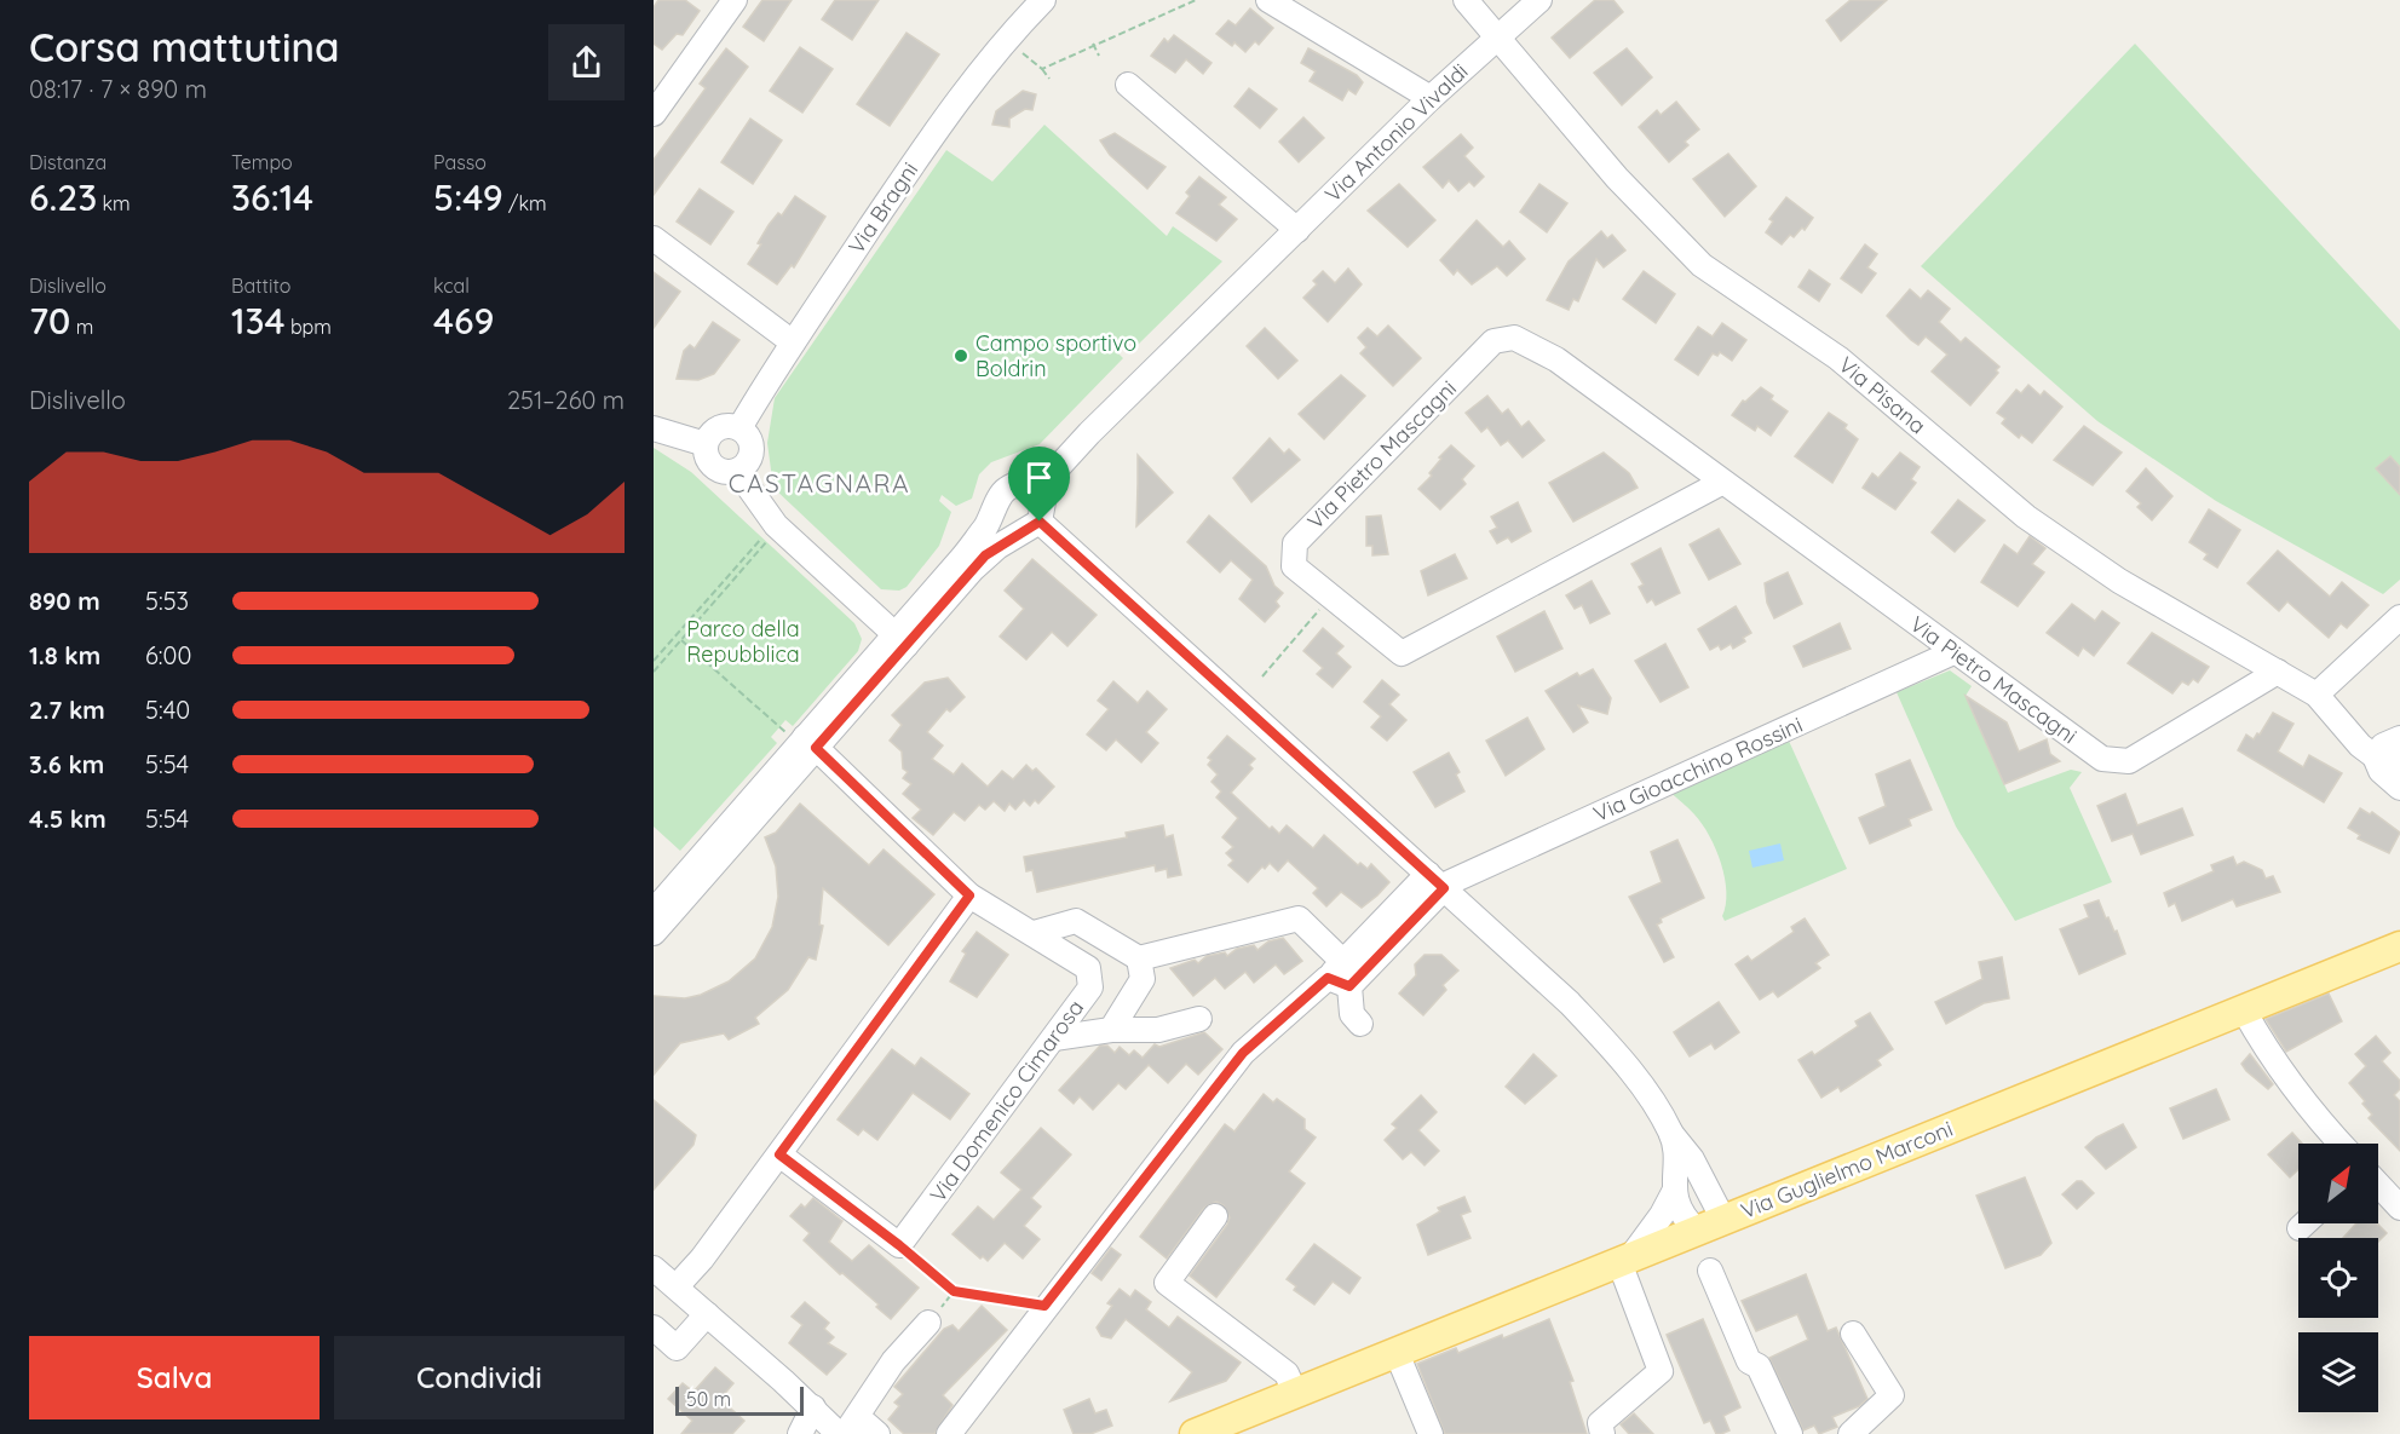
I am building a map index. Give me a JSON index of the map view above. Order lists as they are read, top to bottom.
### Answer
{
  "streets": {
    "main road": ["Via Guglielmo Marconi"],
    "street": [
      "Via Antonio Vivaldi",
      "Via Bragni",
      "Via Pisana",
      "Via Pietro Mascagni",
      "Via Gioacchino Rossini",
      "Via Domenico Cimarosa"
    ]
  },
  "crossings": [
    ["Via Antonio Vivaldi", "Via Pisana"],
    ["Via Pisana", "Via Pietro Mascagni"],
    ["Via Pietro Mascagni", "Via Gioacchino Rossini"]
  ],
  "districts": ["CASTAGNARA"],
  "parks": ["Parco della Repubblica"],
  "places": ["Campo sportivo Boldrin"],
  "scale_bar": "50 m",
  "north": "top right",
  "page": {
    "heading": ["Corsa mattutina", "08:17 · 7 × 890 m"],
    "stats": [
      ["Distanza", "6.23 km"],
      ["Tempo", "36:14"],
      ["Passo", "5:49 /km"],
      ["Dislivello", "70 m"],
      ["Battito", "134 bpm"],
      ["kcal", "469"]
    ],
    "chart": ["Dislivello", "251–260 m"],
    "list": [
      {
        "name": "890 m",
        "note": "5:53"
      },
      {
        "name": "1.8 km",
        "note": "6:00"
      },
      {
        "name": "2.7 km",
        "note": "5:40"
      },
      {
        "name": "3.6 km",
        "note": "5:54"
      },
      {
        "name": "4.5 km",
        "note": "5:54"
      }
    ],
    "buttons": ["Salva", "Condividi"],
    "scale": "50 m"
  }
}
